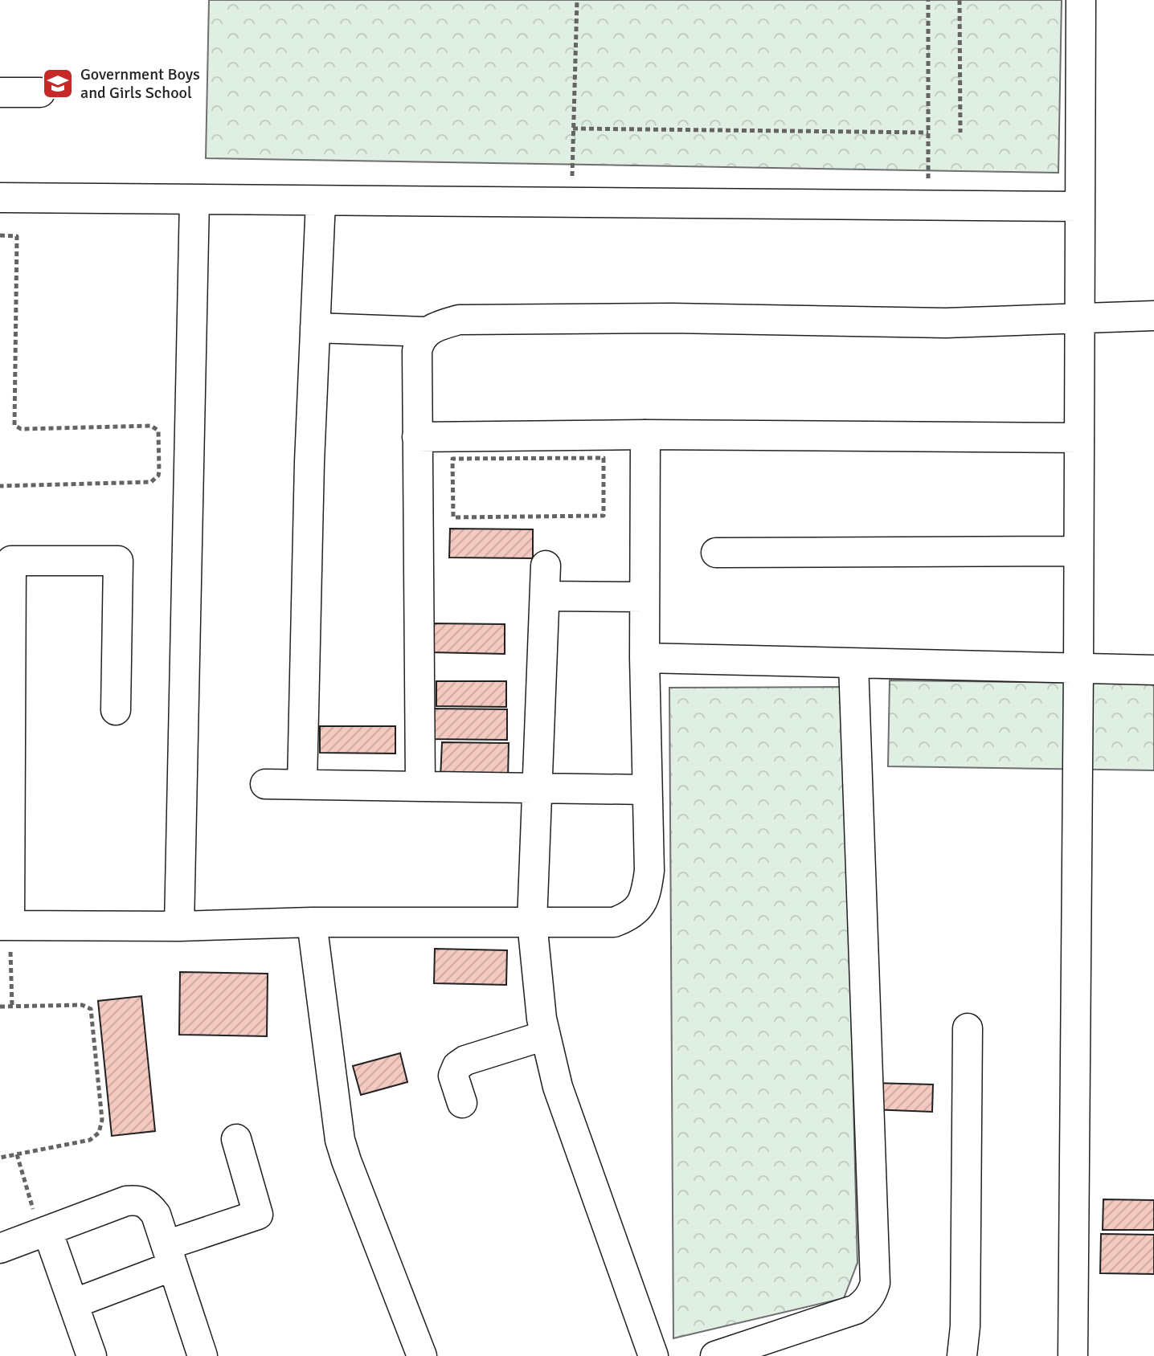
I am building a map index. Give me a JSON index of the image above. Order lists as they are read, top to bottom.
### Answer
{
  "places": {
    "school or university": ["Government Boys and Girls School"]
  }
}
